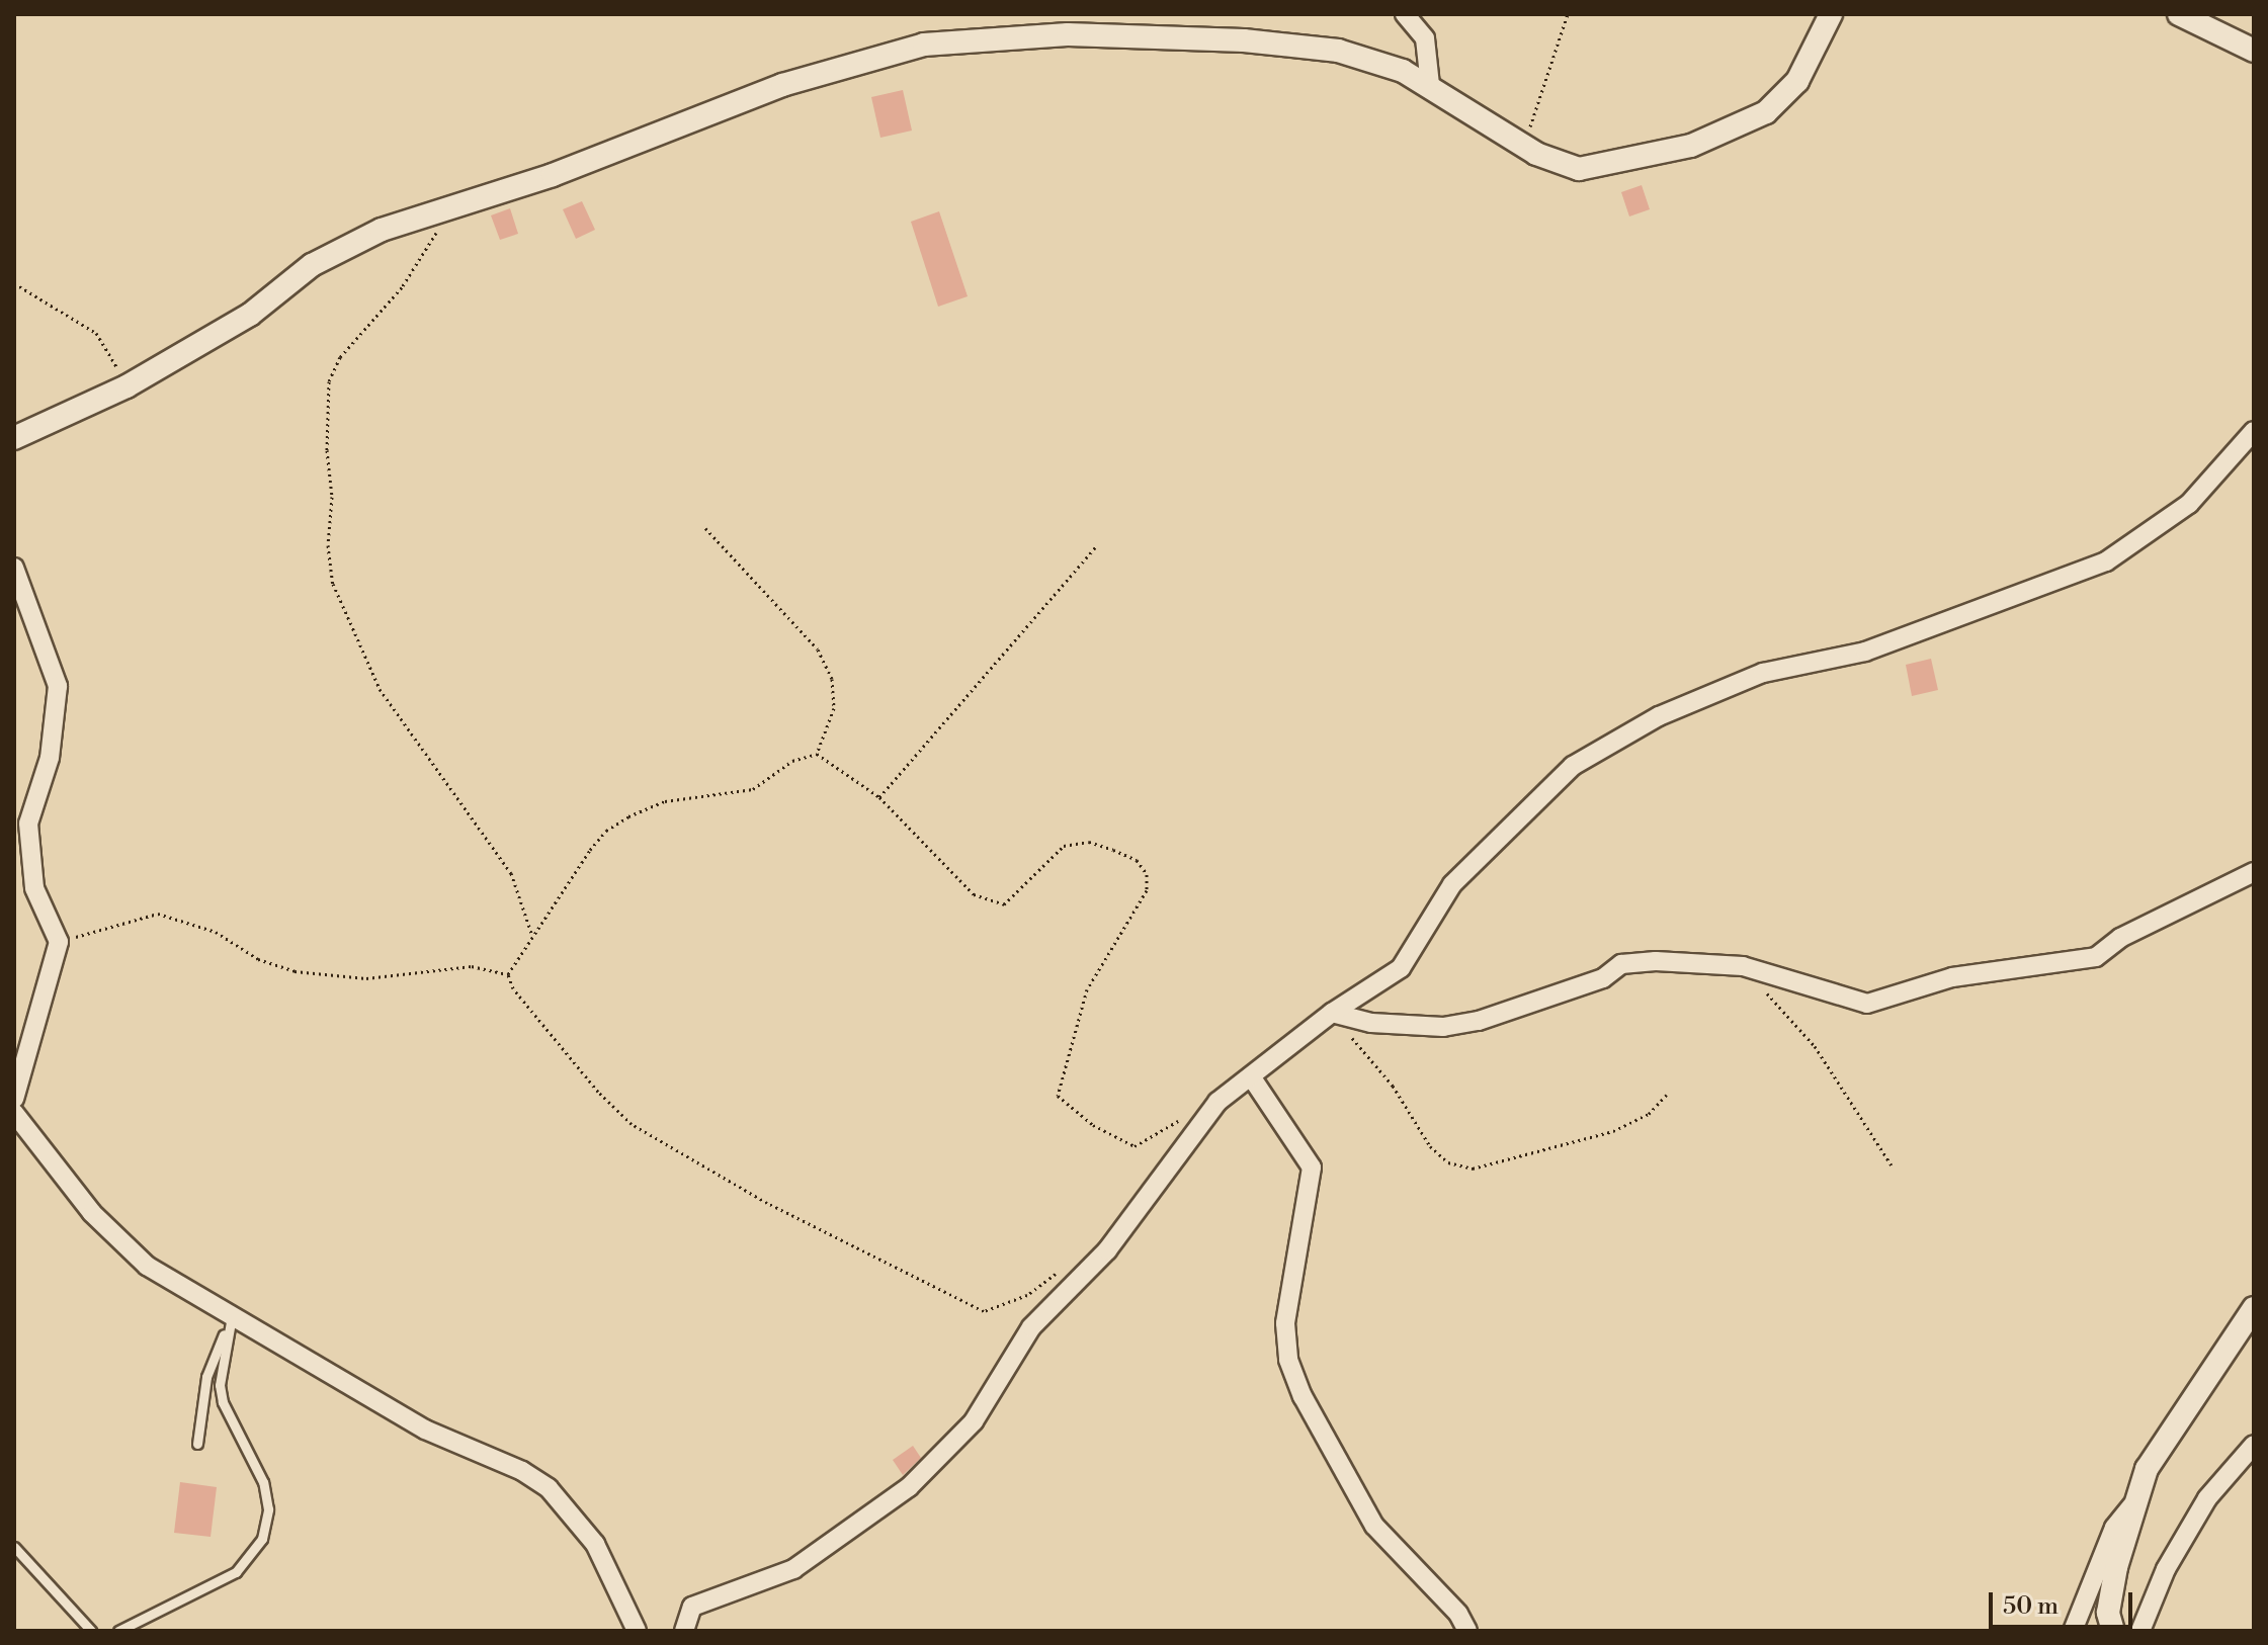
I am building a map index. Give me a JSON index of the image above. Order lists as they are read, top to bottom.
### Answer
{
  "scale_bar": "50 m"
}
